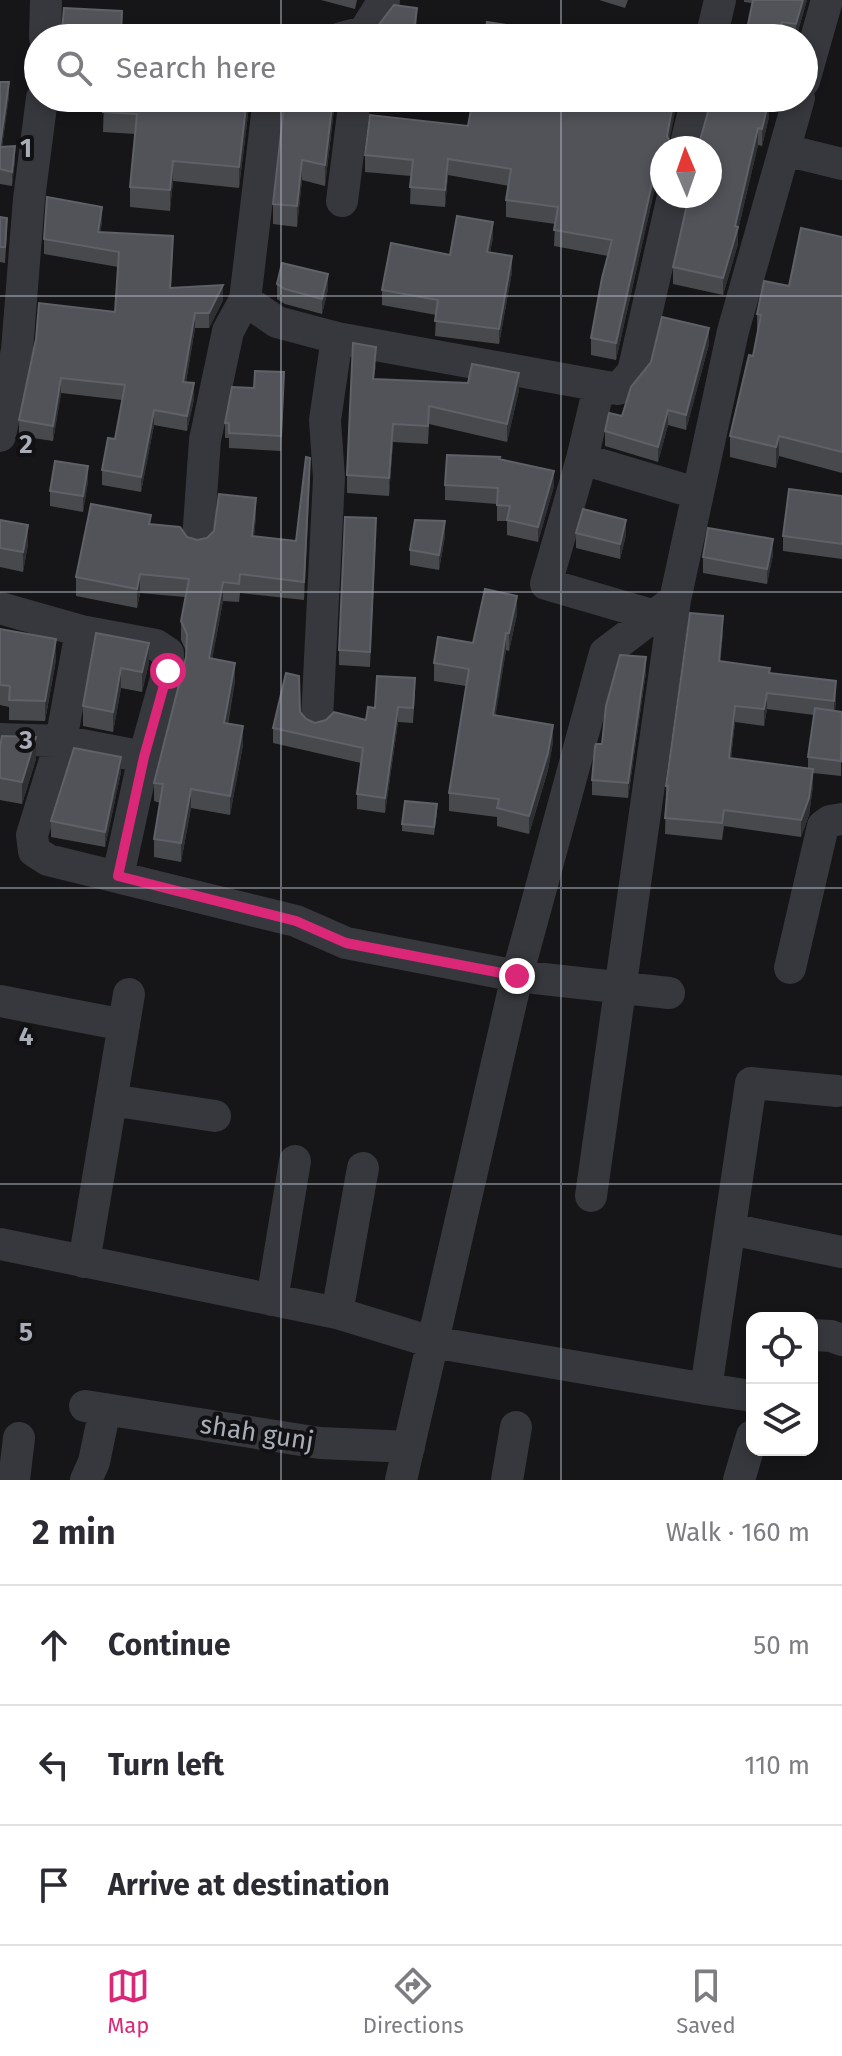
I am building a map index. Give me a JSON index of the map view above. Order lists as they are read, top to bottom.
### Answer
{
  "streets": {
    "street": ["shah gunj"]
  },
  "north": "top",
  "page": {
    "search": "Search here",
    "heading": ["2 min", "Walk · 160 m"],
    "list": [
      ["Continue", "50 m"],
      ["Turn left", "110 m"],
      "Arrive at destination"
    ],
    "nav": ["Map", "Directions", "Saved"]
  },
  "grid": {
    "rows": [
      "1",
      "2",
      "3",
      "4",
      "5"
    ]
  }
}
